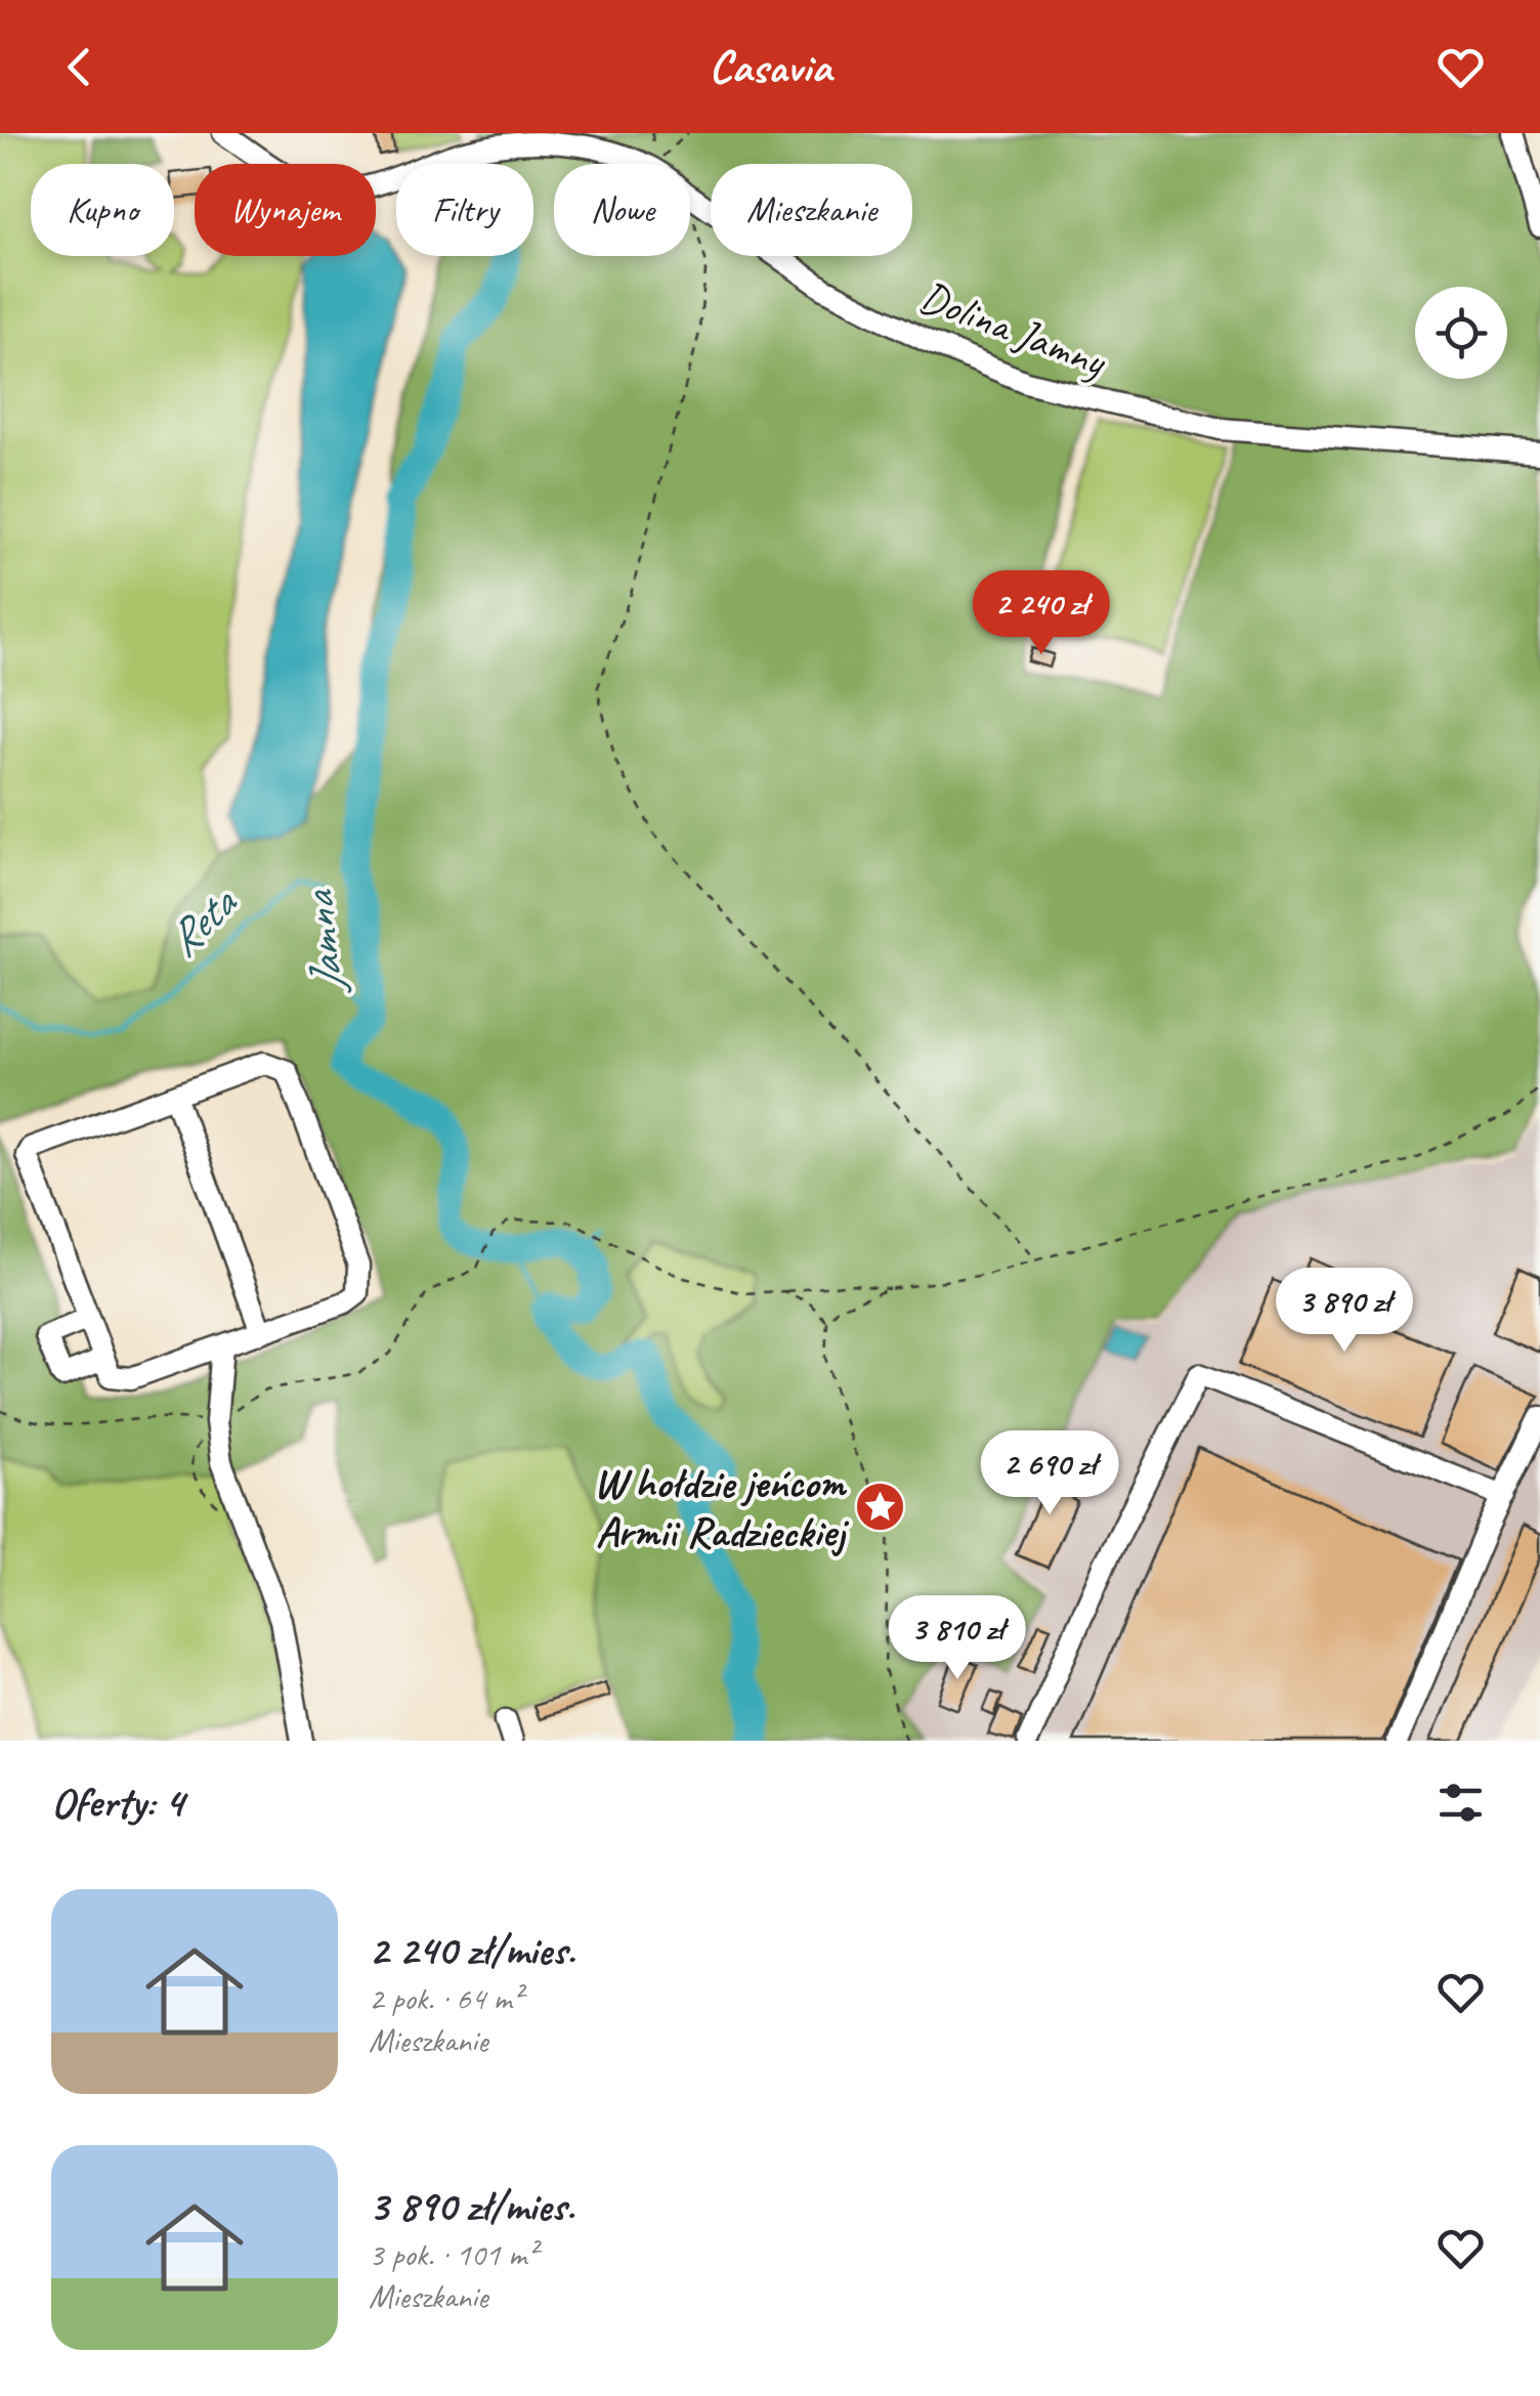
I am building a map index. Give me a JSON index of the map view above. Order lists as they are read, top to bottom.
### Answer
{
  "streets": {
    "street": ["Dolina Jamny"]
  },
  "water": ["Reta", "Jamna"],
  "places": {
    "place": ["W hołdzie jeńcom Armii Radzieckiej"]
  },
  "page": {
    "header": "Casavia",
    "chip": [
      "Kupno",
      "Wynajem",
      "Filtry",
      "Nowe",
      "Mieszkanie"
    ],
    "price": [
      "2 240 zł",
      "3 890 zł",
      "2 690 zł",
      "3 810 zł"
    ],
    "heading": "Oferty: 4",
    "list": [
      {
        "name": "2 240 zł/mies.",
        "note": "2 pok. · 64 m² · Mieszkanie"
      },
      {
        "name": "3 890 zł/mies.",
        "note": "3 pok. · 101 m² · Mieszkanie"
      }
    ]
  }
}
